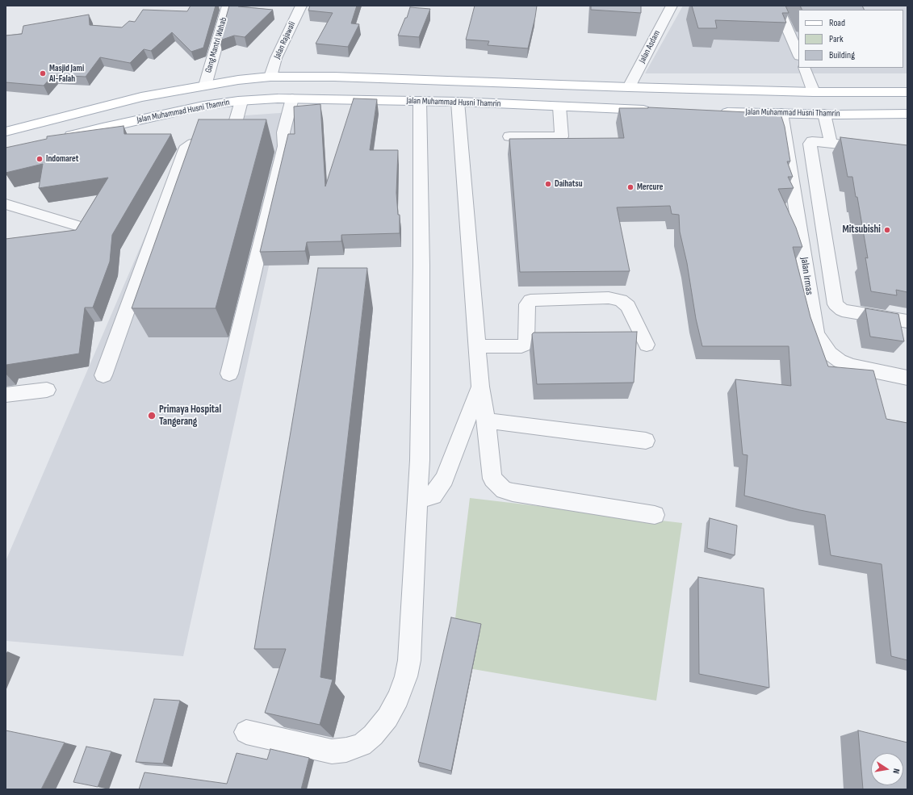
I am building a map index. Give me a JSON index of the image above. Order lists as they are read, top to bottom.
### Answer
{
  "streets": {
    "main road": ["Jalan Muhammad Husni Thamrin"],
    "street": [
      "Jalan Rajawali",
      "Gang Mantri Wahab",
      "Jalan Asdam",
      "Jalan Irmas"
    ]
  },
  "crossings": [
    ["Jalan Rajawali", "Jalan Muhammad Husni Thamrin"],
    ["Gang Mantri Wahab", "Jalan Muhammad Husni Thamrin"],
    ["Jalan Asdam", "Jalan Muhammad Husni Thamrin"],
    ["Jalan Muhammad Husni Thamrin", "Jalan Irmas"]
  ],
  "places": [
    "Masjid Jami Al-Falah",
    "Indomaret",
    "Daihatsu",
    "Mercure",
    "Mitsubishi",
    "Primaya Hospital Tangerang"
  ],
  "legend": ["Road", "Park", "Building"],
  "north": "right"
}
